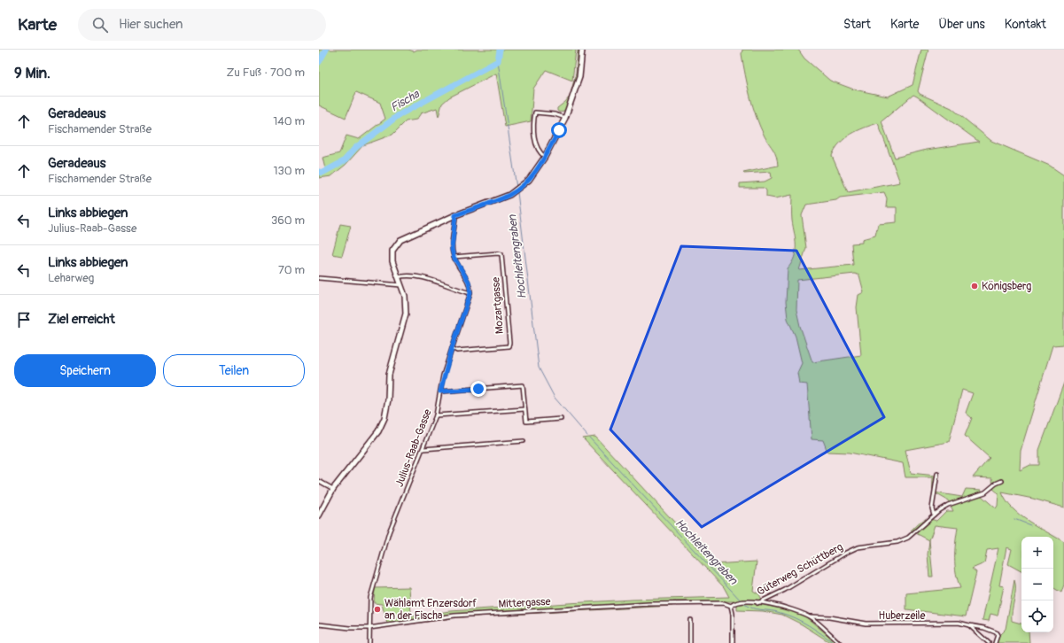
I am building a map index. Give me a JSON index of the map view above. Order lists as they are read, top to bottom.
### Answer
{
  "streets": {
    "street": [
      "Mozartgasse",
      "Julius-Raab-Gasse",
      "Güterweg Schüttberg",
      "Mittergasse",
      "Huberzeile"
    ]
  },
  "crossings": [
    ["Mozartgasse", "Julius-Raab-Gasse"],
    ["Julius-Raab-Gasse", "Mittergasse"]
  ],
  "water": ["Fischa", "Hochleitengraben"],
  "places": ["Königsberg", "Wählamt Enzersdorf an der Fischa"],
  "page": {
    "header": "Karte",
    "search": "Hier suchen",
    "nav": [
      "Start",
      "Karte",
      "Über uns",
      "Kontakt"
    ],
    "heading": ["9 Min.", "Zu Fuß · 700 m"],
    "list": [
      ["Geradeaus", "Fischamender Straße", "140 m"],
      ["Geradeaus", "Fischamender Straße", "130 m"],
      ["Links abbiegen", "Julius-Raab-Gasse", "360 m"],
      ["Links abbiegen", "Leharweg", "70 m"],
      "Ziel erreicht"
    ],
    "buttons": ["Speichern", "Teilen"],
    "map_buttons": ["+", "−"]
  }
}
